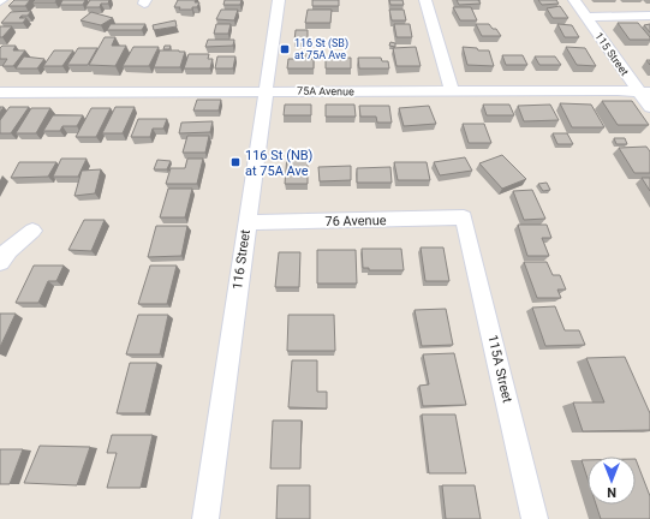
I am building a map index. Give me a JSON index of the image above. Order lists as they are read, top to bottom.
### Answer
{
  "streets": {
    "street": [
      "115 Street",
      "75A Avenue",
      "76 Avenue",
      "116 Street",
      "115A Street"
    ]
  },
  "crossings": [
    ["115 Street", "75A Avenue"],
    ["75A Avenue", "116 Street"],
    ["76 Avenue", "116 Street"],
    ["76 Avenue", "115A Street"]
  ],
  "places": {
    "transit": ["116 St (SB) at 75A Ave", "116 St (NB) at 75A Ave"]
  },
  "north": "bottom"
}
